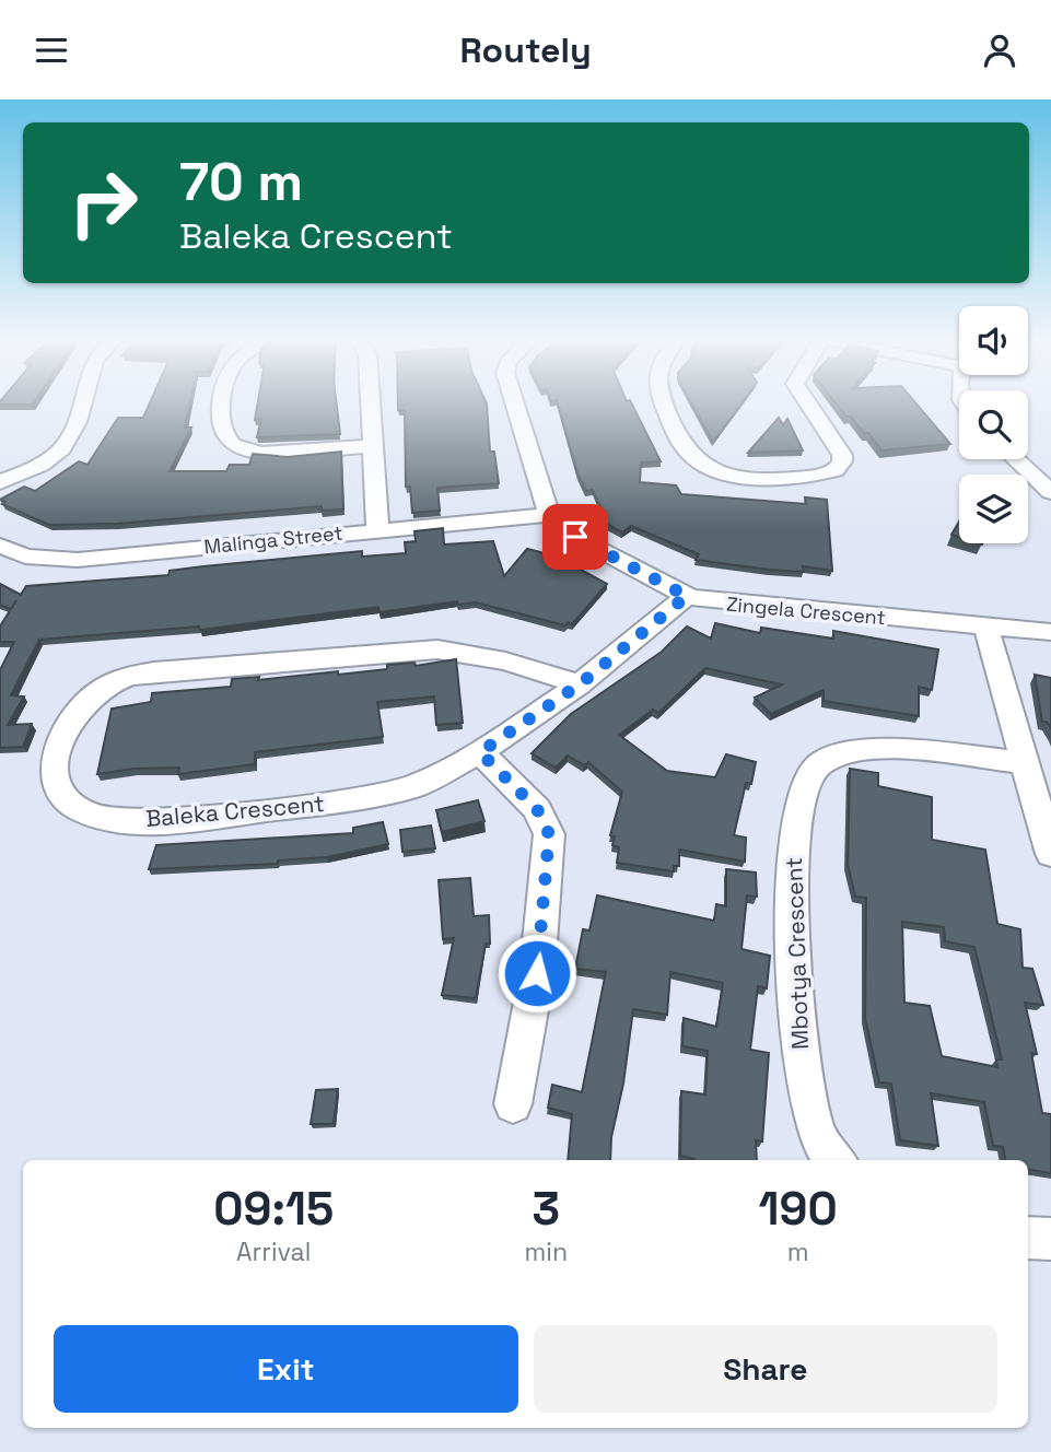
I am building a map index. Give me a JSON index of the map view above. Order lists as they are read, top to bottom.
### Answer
{
  "streets": {
    "street": [
      "Malinga Street",
      "Zingela Crescent",
      "Baleka Crescent",
      "Mbotya Crescent"
    ]
  },
  "crossings": [
    ["Malinga Street", "Zingela Crescent"],
    ["Zingela Crescent", "Baleka Crescent"]
  ],
  "page": {
    "header": "Routely",
    "turn": ["70 m", "Baleka Crescent"],
    "eta": [
      "09:15",
      "Arrival",
      "3",
      "min",
      "190",
      "m"
    ],
    "buttons": ["Exit", "Share"]
  }
}
